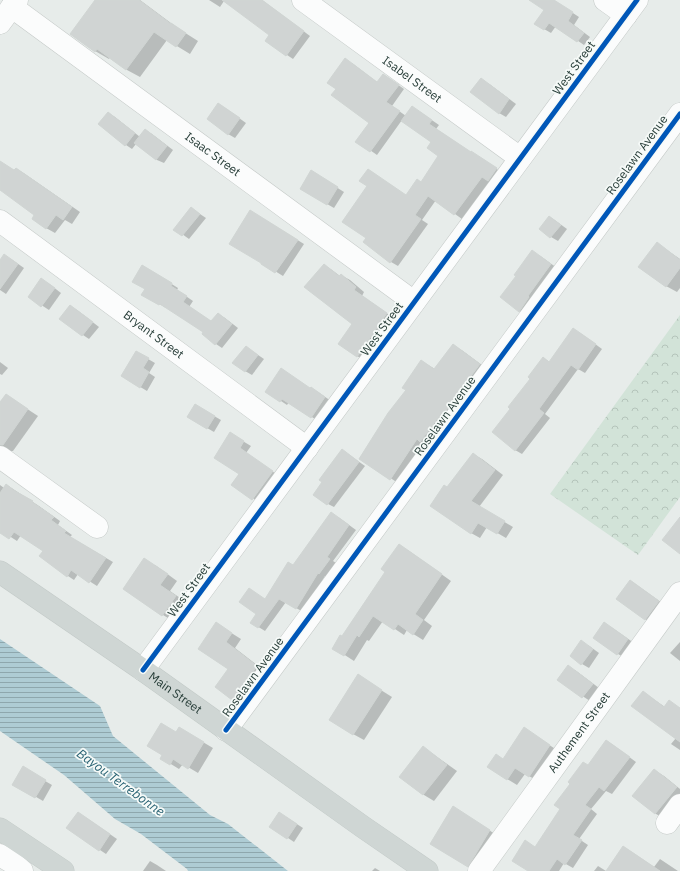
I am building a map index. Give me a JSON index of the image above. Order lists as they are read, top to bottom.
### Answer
{
  "streets": {
    "main road": ["Main Street"],
    "street": [
      "West Street",
      "Isabel Street",
      "Isaac Street",
      "Roselawn Avenue",
      "Bryant Street",
      "Authement Street"
    ]
  },
  "crossings": [
    ["West Street", "Isabel Street"],
    ["West Street", "Isaac Street"],
    ["West Street", "Bryant Street"],
    ["West Street", "Main Street"],
    ["Roselawn Avenue", "Main Street"]
  ],
  "water": ["Bayou Terrebonne"]
}
